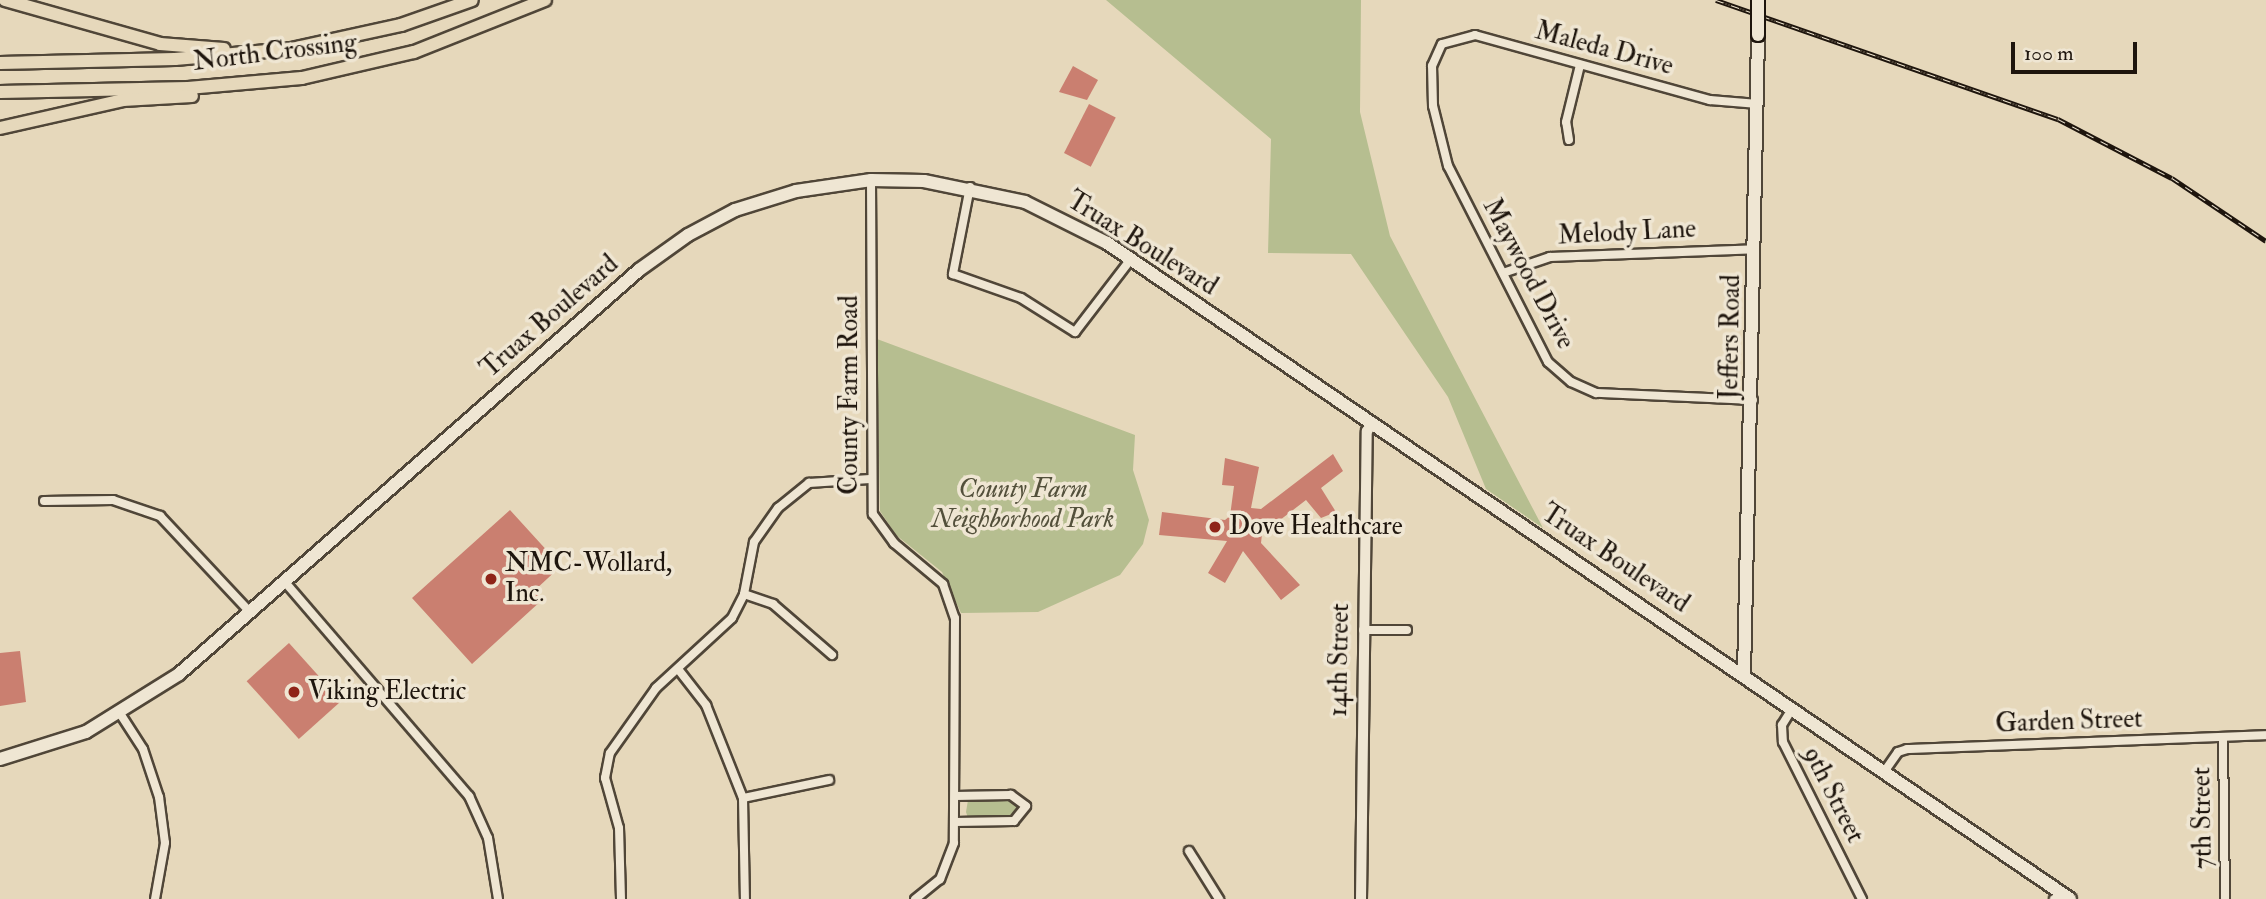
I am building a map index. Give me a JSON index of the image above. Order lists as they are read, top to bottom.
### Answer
{
  "streets": {
    "main road": ["North Crossing", "Truax Boulevard", "Jeffers Road"],
    "street": [
      "Maleda Drive",
      "Melody Lane",
      "Maywood Drive",
      "County Farm Road",
      "14th Street",
      "Garden Street",
      "9th Street",
      "7th Street"
    ]
  },
  "crossings": [
    ["Maleda Drive", "Maywood Drive"],
    ["Maleda Drive", "Jeffers Road"],
    ["Melody Lane", "Maywood Drive"],
    ["Melody Lane", "Jeffers Road"],
    ["Truax Boulevard", "Jeffers Road"],
    ["Truax Boulevard", "County Farm Road"],
    ["Truax Boulevard", "14th Street"],
    ["Truax Boulevard", "Garden Street"],
    ["Truax Boulevard", "9th Street"],
    ["Maywood Drive", "Jeffers Road"],
    ["Garden Street", "7th Street"]
  ],
  "parks": ["County Farm Neighborhood Park"],
  "places": ["Dove Healthcare", "NMC-Wollard, Inc.", "Viking Electric"],
  "scale_bar": "100 m"
}
